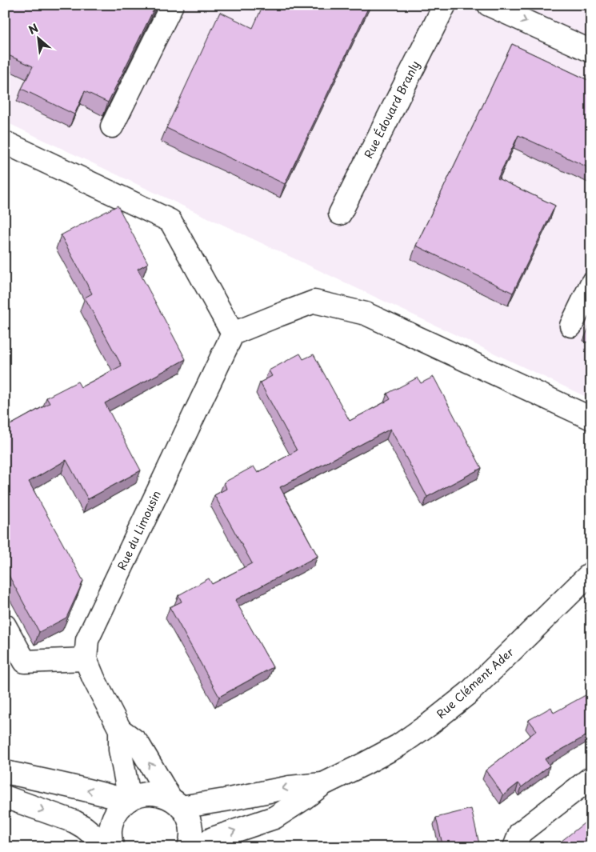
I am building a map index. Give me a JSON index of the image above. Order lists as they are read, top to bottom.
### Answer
{
  "streets": {
    "street": ["Rue Édouard Branly", "Rue du Limousin", "Rue Clément Ader"]
  },
  "crossings": [
    ["Rue du Limousin", "Rue Clément Ader"]
  ],
  "north": "top left"
}
